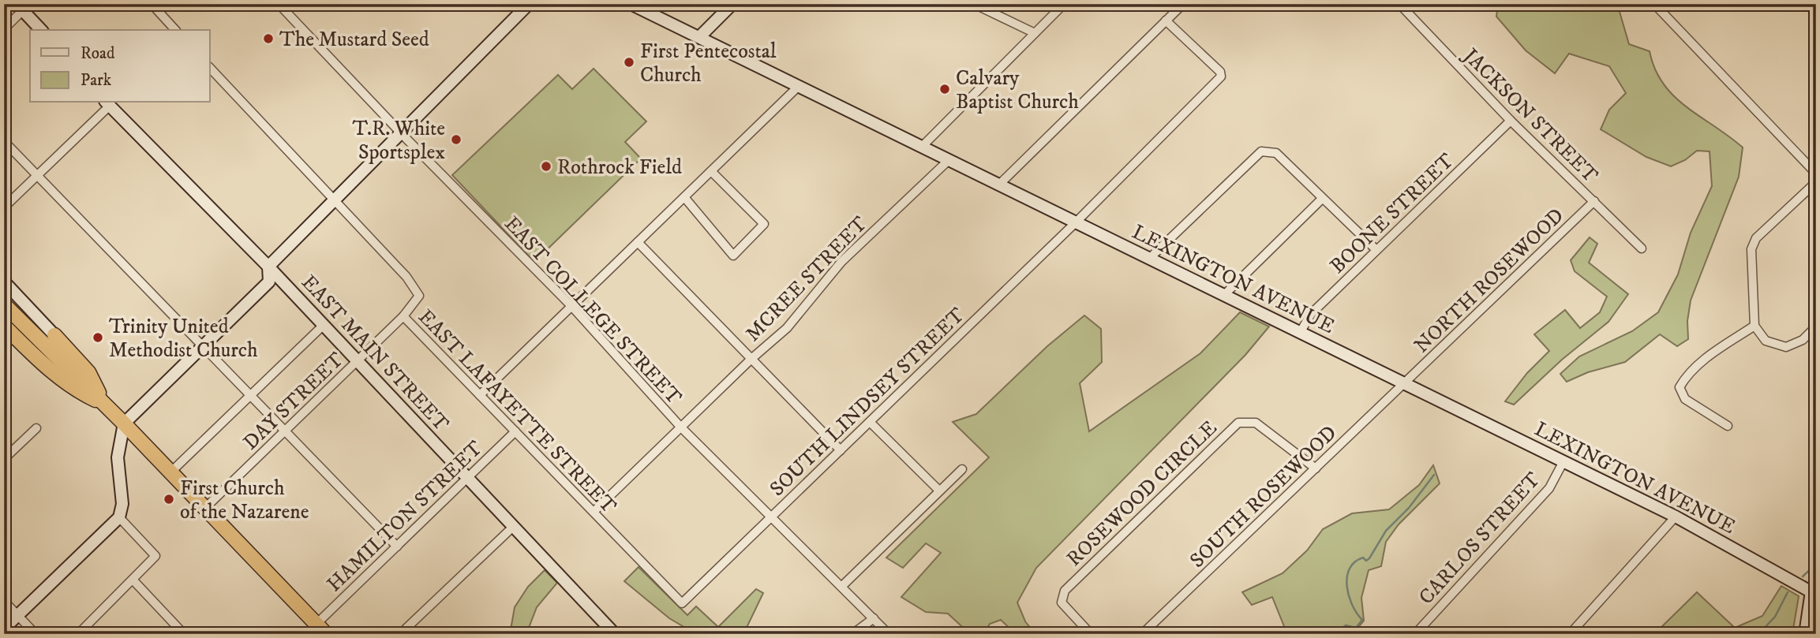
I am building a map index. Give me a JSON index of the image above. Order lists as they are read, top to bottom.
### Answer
{
  "streets": {
    "street": [
      "JACKSON STREET",
      "BOONE STREET",
      "MCREE STREET",
      "LEXINGTON AVENUE",
      "NORTH ROSEWOOD",
      "EAST COLLEGE STREET",
      "EAST MAIN STREET",
      "DAY STREET",
      "SOUTH LINDSEY STREET",
      "EAST LAFAYETTE STREET",
      "ROSEWOOD CIRCLE",
      "SOUTH ROSEWOOD",
      "HAMILTON STREET",
      "CARLOS STREET"
    ]
  },
  "crossings": [
    ["JACKSON STREET", "BOONE STREET"],
    ["JACKSON STREET", "NORTH ROSEWOOD"],
    ["BOONE STREET", "LEXINGTON AVENUE"],
    ["MCREE STREET", "LEXINGTON AVENUE"],
    ["MCREE STREET", "EAST COLLEGE STREET"],
    ["MCREE STREET", "EAST LAFAYETTE STREET"],
    ["LEXINGTON AVENUE", "NORTH ROSEWOOD"],
    ["LEXINGTON AVENUE", "SOUTH LINDSEY STREET"],
    ["LEXINGTON AVENUE", "SOUTH ROSEWOOD"],
    ["LEXINGTON AVENUE", "CARLOS STREET"],
    ["NORTH ROSEWOOD", "SOUTH ROSEWOOD"],
    ["EAST COLLEGE STREET", "SOUTH LINDSEY STREET"],
    ["EAST MAIN STREET", "DAY STREET"],
    ["EAST MAIN STREET", "HAMILTON STREET"],
    ["DAY STREET", "EAST LAFAYETTE STREET"],
    ["SOUTH LINDSEY STREET", "EAST LAFAYETTE STREET"],
    ["EAST LAFAYETTE STREET", "HAMILTON STREET"],
    ["ROSEWOOD CIRCLE", "SOUTH ROSEWOOD"]
  ],
  "places": [
    "The Mustard Seed",
    "First Pentecostal Church",
    "Calvary Baptist Church",
    "T.R. White Sportsplex",
    "Rothrock Field",
    "Trinity United Methodist Church",
    "First Church of the Nazarene"
  ],
  "legend": ["Road", "Park"]
}
